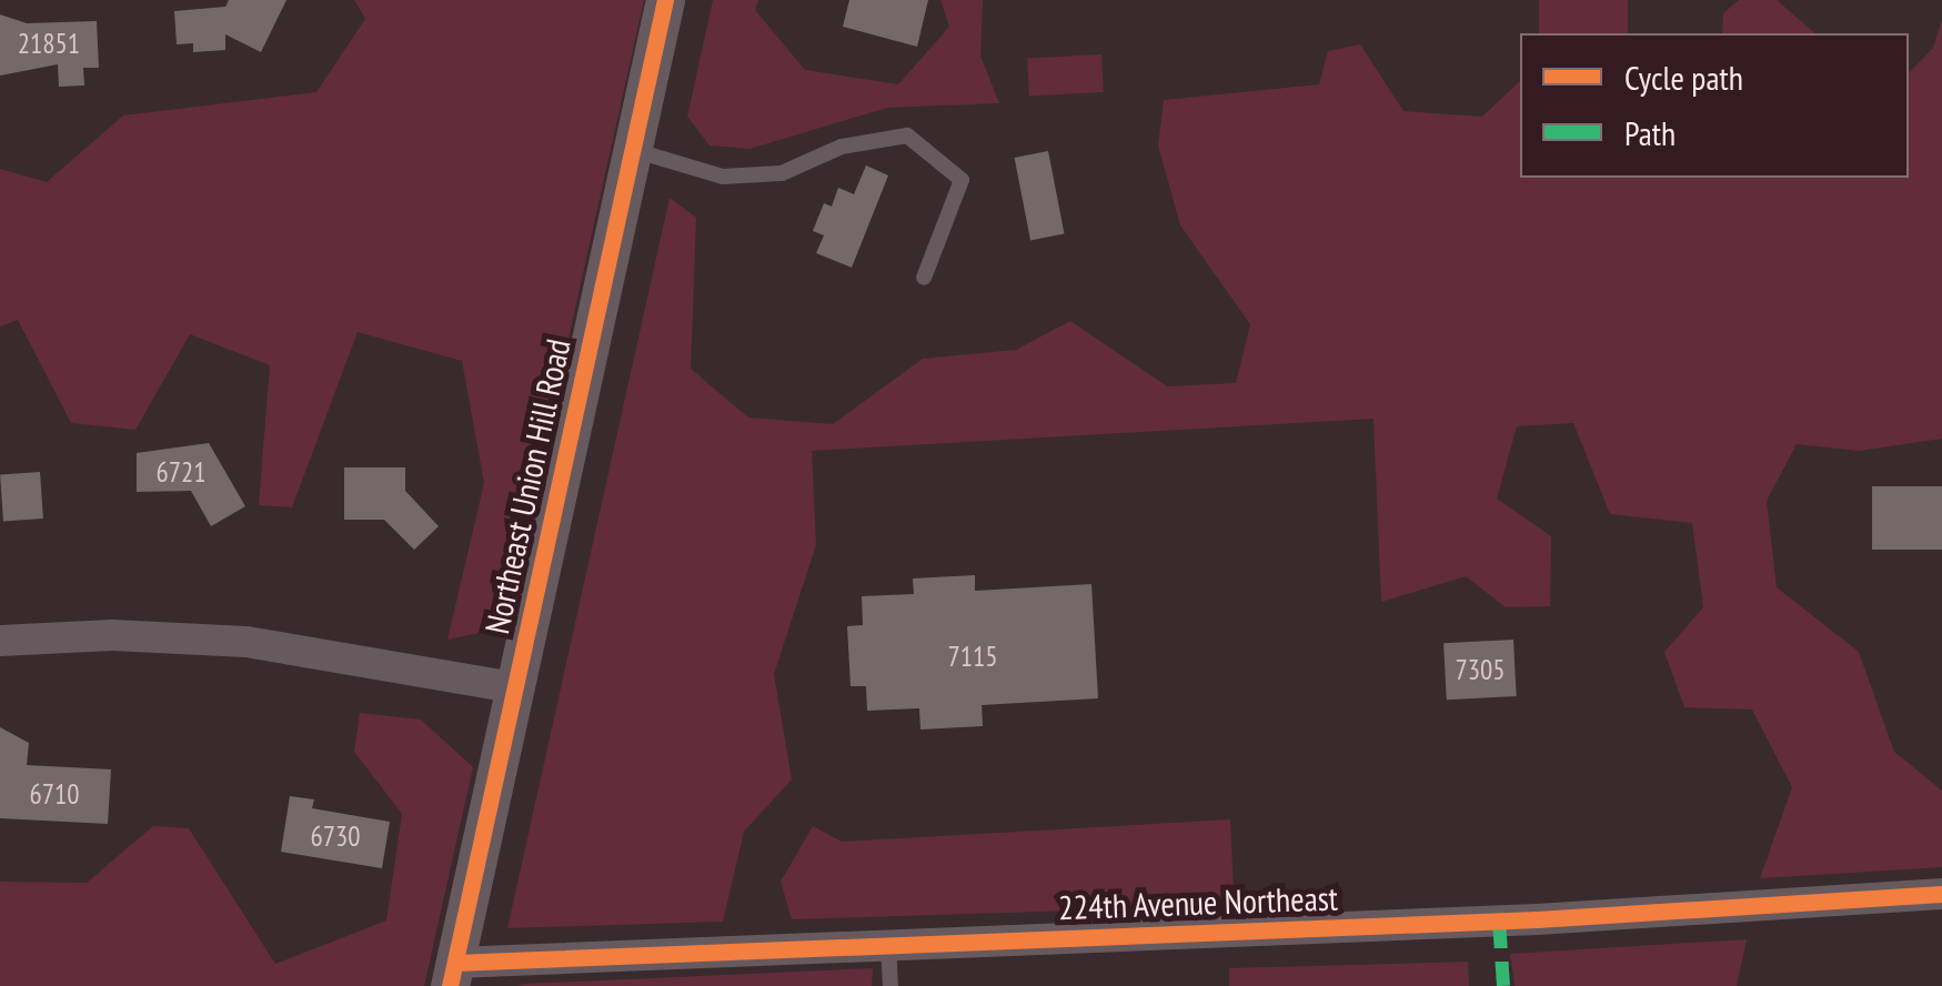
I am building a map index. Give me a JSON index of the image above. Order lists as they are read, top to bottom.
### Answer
{
  "streets": {
    "street": ["Northeast Union Hill Road", "224th Avenue Northeast"]
  },
  "crossings": [
    ["Northeast Union Hill Road", "224th Avenue Northeast"]
  ],
  "house_numbers": [
    "21851",
    "6721",
    "7115",
    "7305",
    "6710",
    "6730"
  ],
  "legend": ["Cycle path", "Path"]
}
